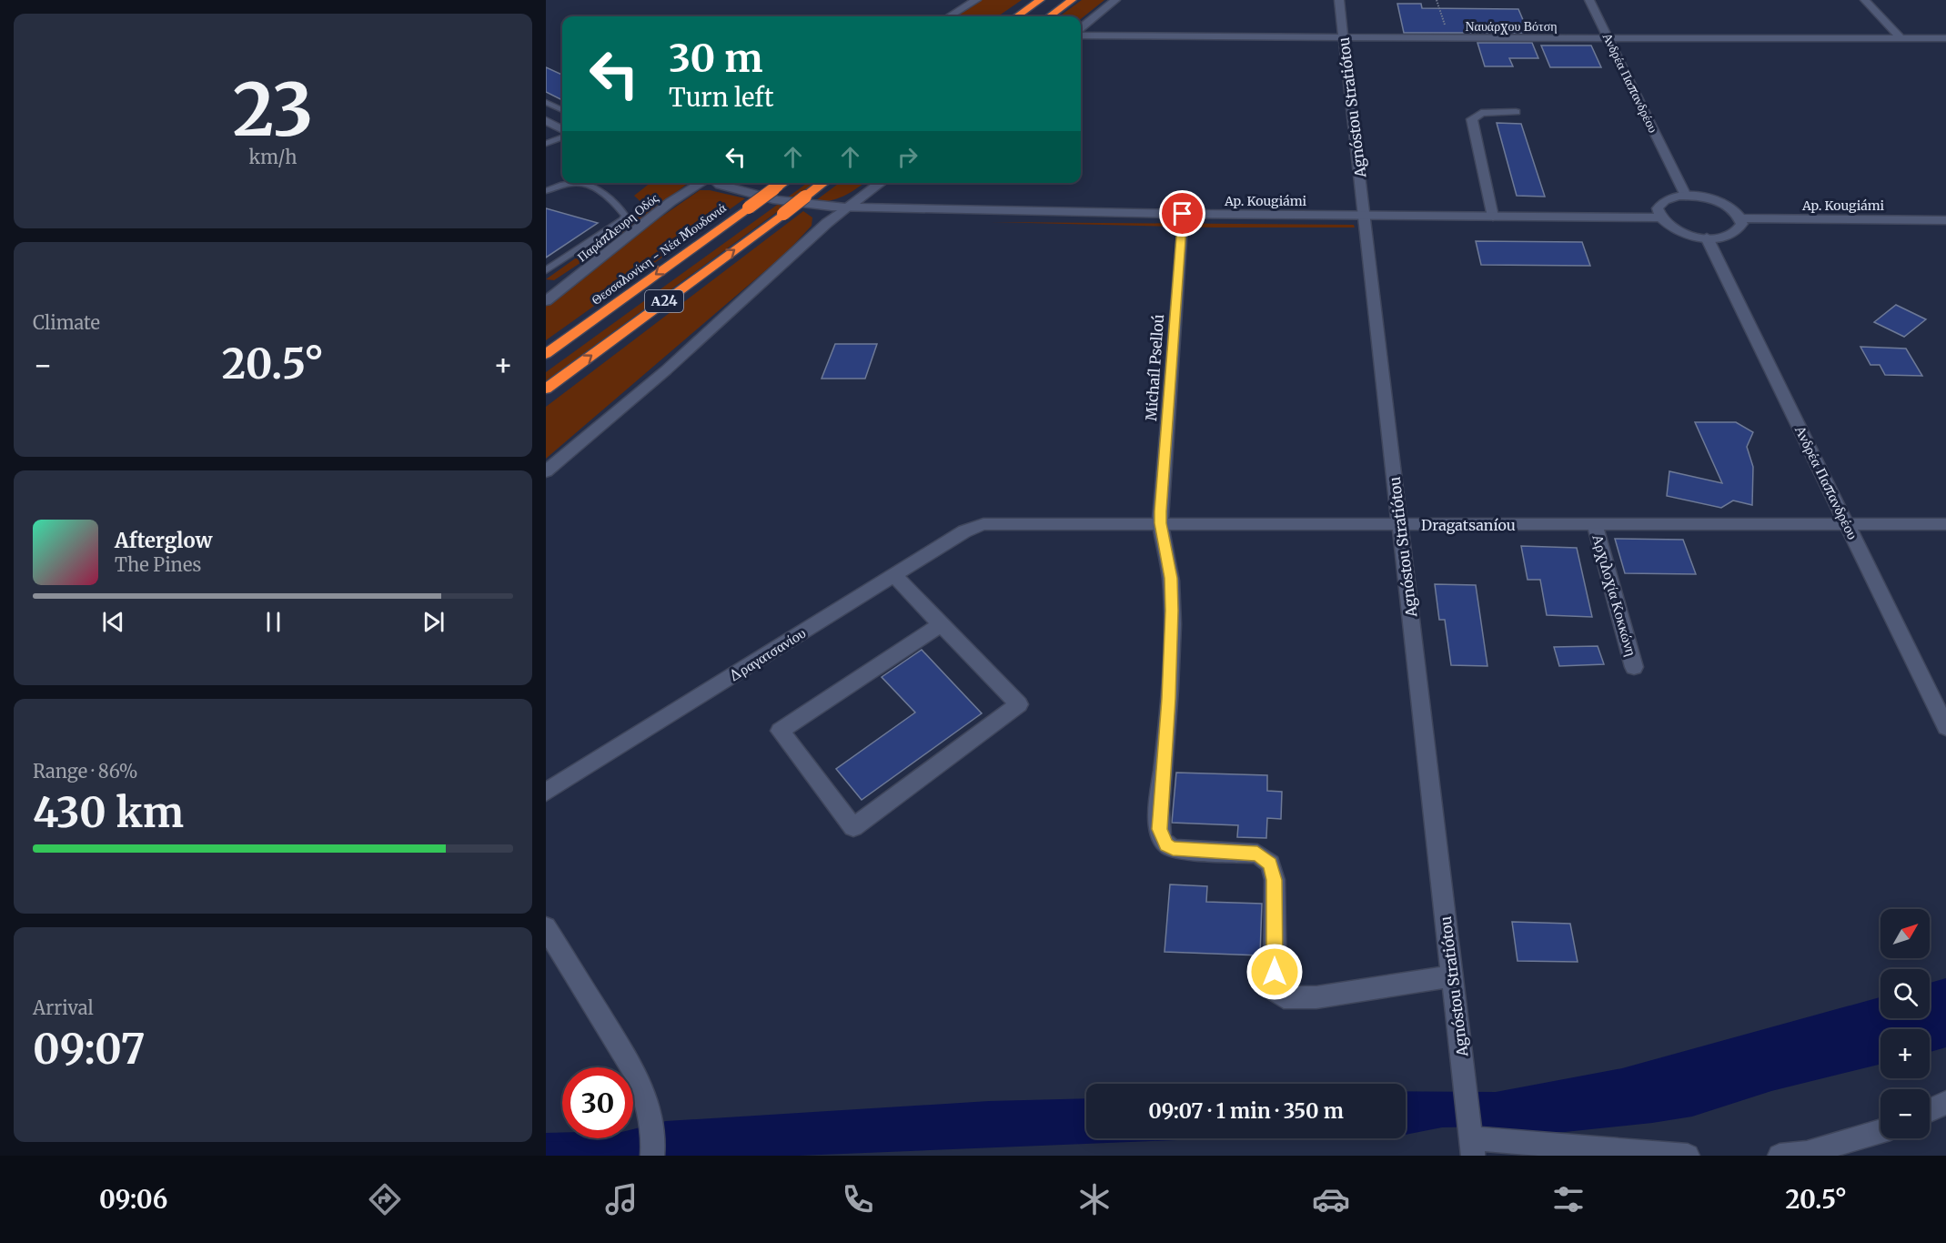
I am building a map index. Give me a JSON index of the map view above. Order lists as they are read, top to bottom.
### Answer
{
  "streets": {
    "highway": ["Θεσσαλονίκη - Νέα Μουδανιά", "Α24"],
    "street": [
      "Ναυάρχου Βότση",
      "Ανδρέα Παπανδρέου",
      "Agnóstou Stratiótou",
      "Ap. Kougiámi",
      "Παράπλευρη Οδός",
      "Michaíl Pselloú",
      "Dragatsaníou",
      "Αρχιλοχία Κοκκώνη",
      "Δραγατσανίου"
    ]
  },
  "crossings": [
    ["Ναυάρχου Βότση", "Ανδρέα Παπανδρέου"],
    ["Ναυάρχου Βότση", "Agnóstou Stratiótou"],
    ["Ανδρέα Παπανδρέου", "Dragatsaníou"],
    ["Agnóstou Stratiótou", "Ap. Kougiámi"],
    ["Agnóstou Stratiótou", "Michaíl Pselloú"],
    ["Agnóstou Stratiótou", "Dragatsaníou"],
    ["Ap. Kougiámi", "Michaíl Pselloú"],
    ["Michaíl Pselloú", "Dragatsaníou"],
    ["Dragatsaníou", "Αρχιλοχία Κοκκώνη"],
    ["Dragatsaníou", "Δραγατσανίου"]
  ],
  "north": "top right",
  "page": {
    "tile": [
      ["23", "km/h"],
      "Climate",
      ["Range · 86%", "430 km"],
      ["Arrival", "09:07"]
    ],
    "turn": ["30 m", "Turn left"],
    "heat": ["−", "20.5°", "+"],
    "song": ["Afterglow", "The Pines"],
    "map_buttons": ["+", "−"],
    "limit": "30",
    "trip": "09:07 · 1 min · 350 m",
    "tabs": ["09:06", "20.5°"]
  }
}
